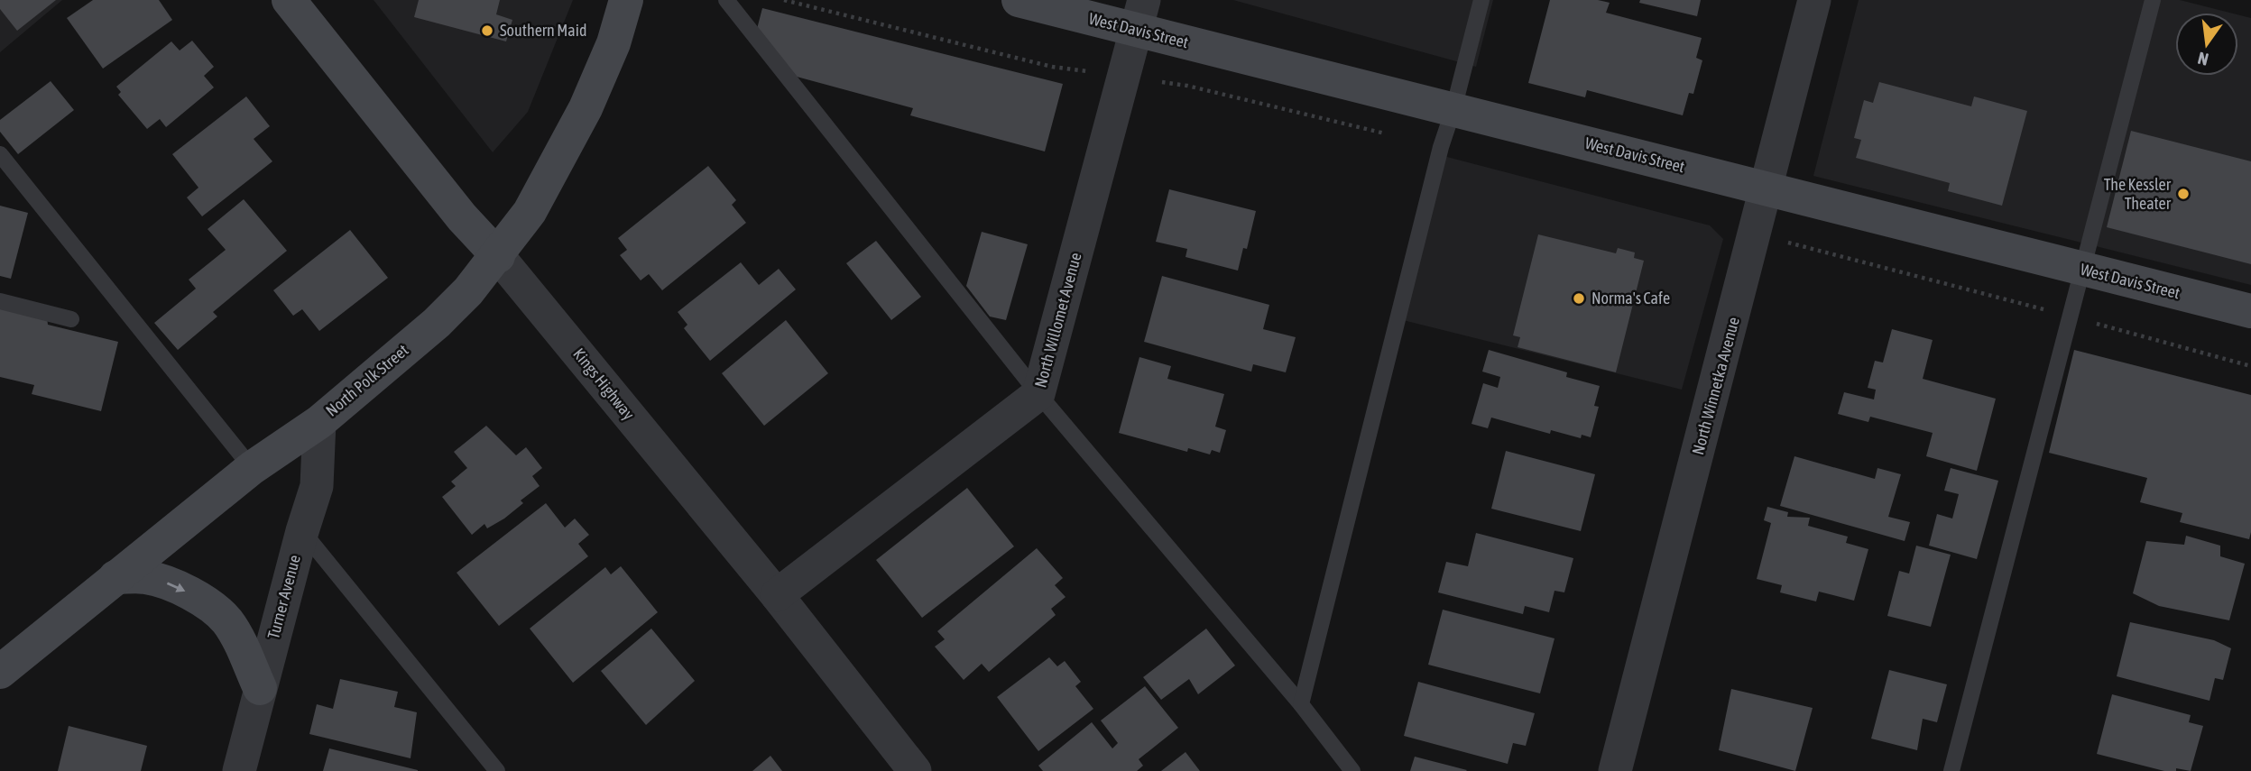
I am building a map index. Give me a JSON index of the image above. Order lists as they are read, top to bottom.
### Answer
{
  "streets": {
    "main road": ["West Davis Street", "North Polk Street", "Kings Highway"],
    "street": ["North Willomet Avenue", "North Winnetka Avenue", "Turner Avenue"]
  },
  "crossings": [
    ["West Davis Street", "North Willomet Avenue"],
    ["West Davis Street", "North Winnetka Avenue"],
    ["North Willomet Avenue", "Kings Highway"],
    ["North Polk Street", "Kings Highway"],
    ["North Polk Street", "Turner Avenue"]
  ],
  "places": ["Southern Maid", "The Kessler Theater", "Norma's Cafe"],
  "north": "bottom"
}
